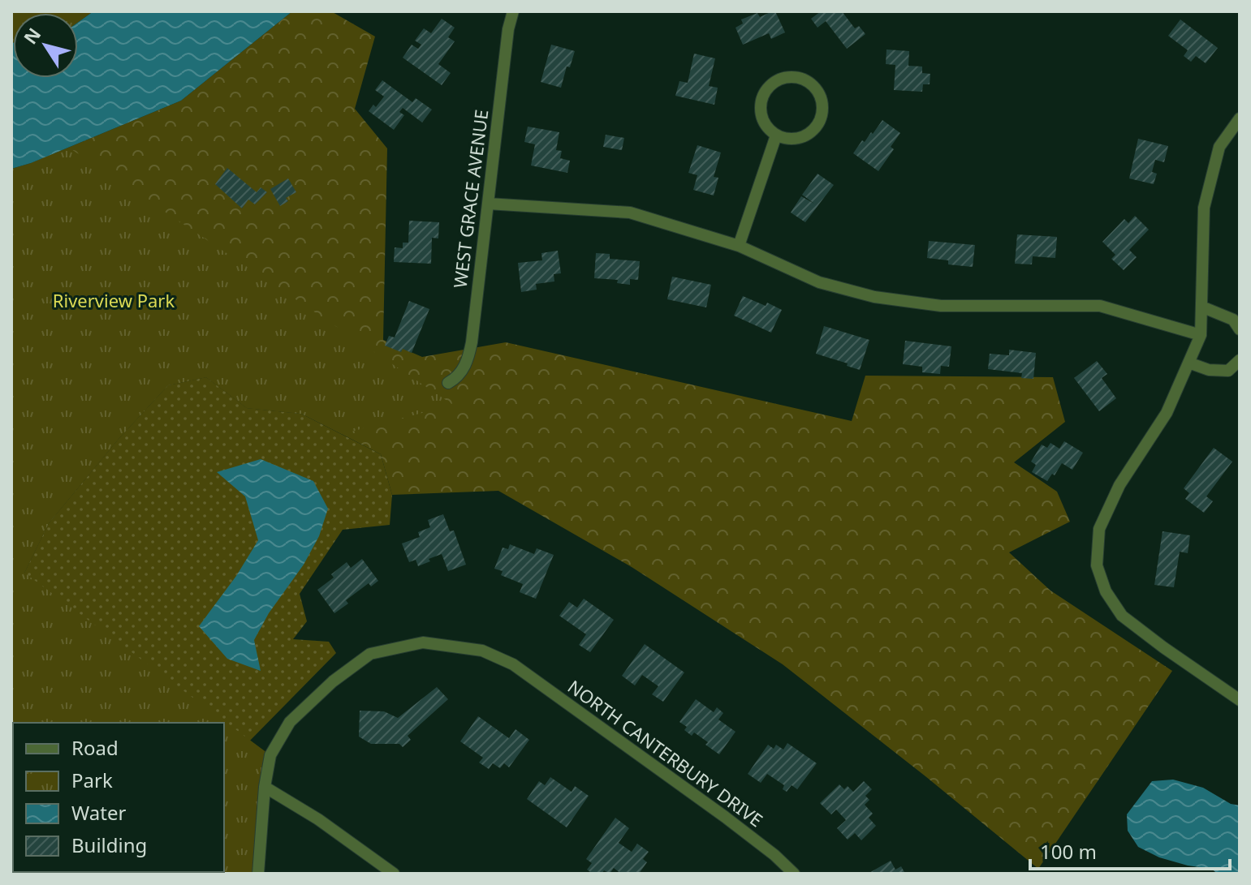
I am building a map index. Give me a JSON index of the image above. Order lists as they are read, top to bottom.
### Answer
{
  "streets": {
    "street": ["WEST GRACE AVENUE", "NORTH CANTERBURY DRIVE"]
  },
  "parks": ["Riverview Park"],
  "legend": [
    "Road",
    "Park",
    "Water",
    "Building"
  ],
  "scale_bar": "100 m",
  "north": "top left"
}
